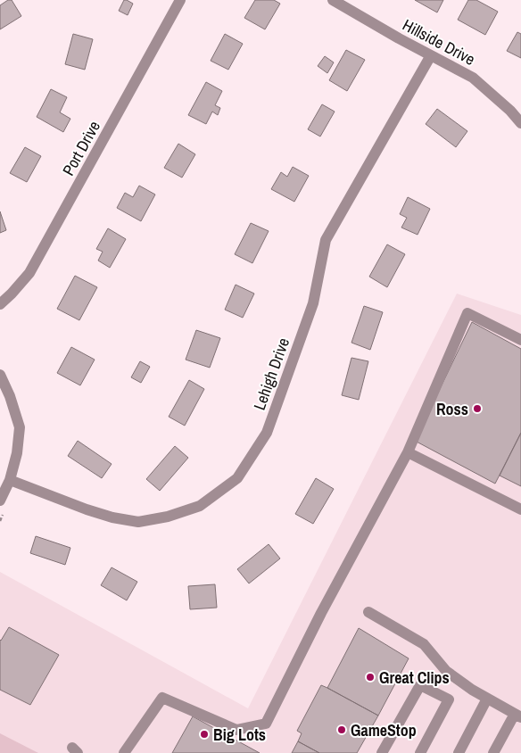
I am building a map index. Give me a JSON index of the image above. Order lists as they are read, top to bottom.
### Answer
{
  "streets": {
    "street": ["Hillside Drive", "Port Drive", "Lehigh Drive"]
  },
  "crossings": [
    ["Hillside Drive", "Lehigh Drive"]
  ],
  "places": [
    "Ross",
    "Great Clips",
    "GameStop",
    "Big Lots"
  ]
}
